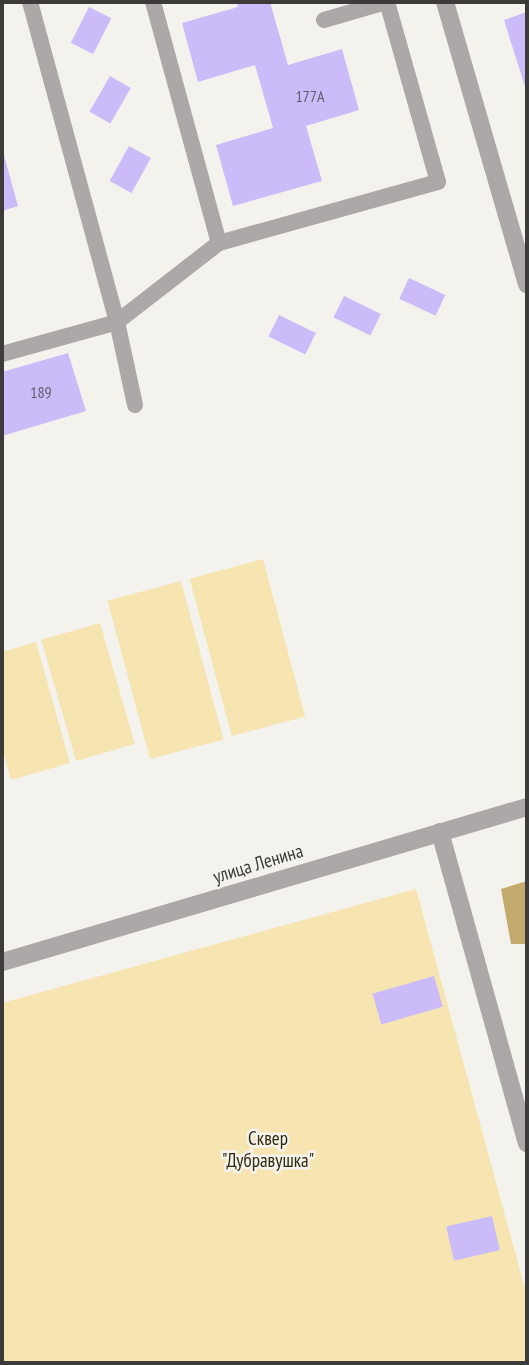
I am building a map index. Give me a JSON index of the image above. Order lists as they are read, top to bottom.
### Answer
{
  "streets": {
    "street": ["улица Ленина"]
  },
  "parks": ["Сквер \"Дубравушка\""],
  "house_numbers": ["177А", "189"]
}
